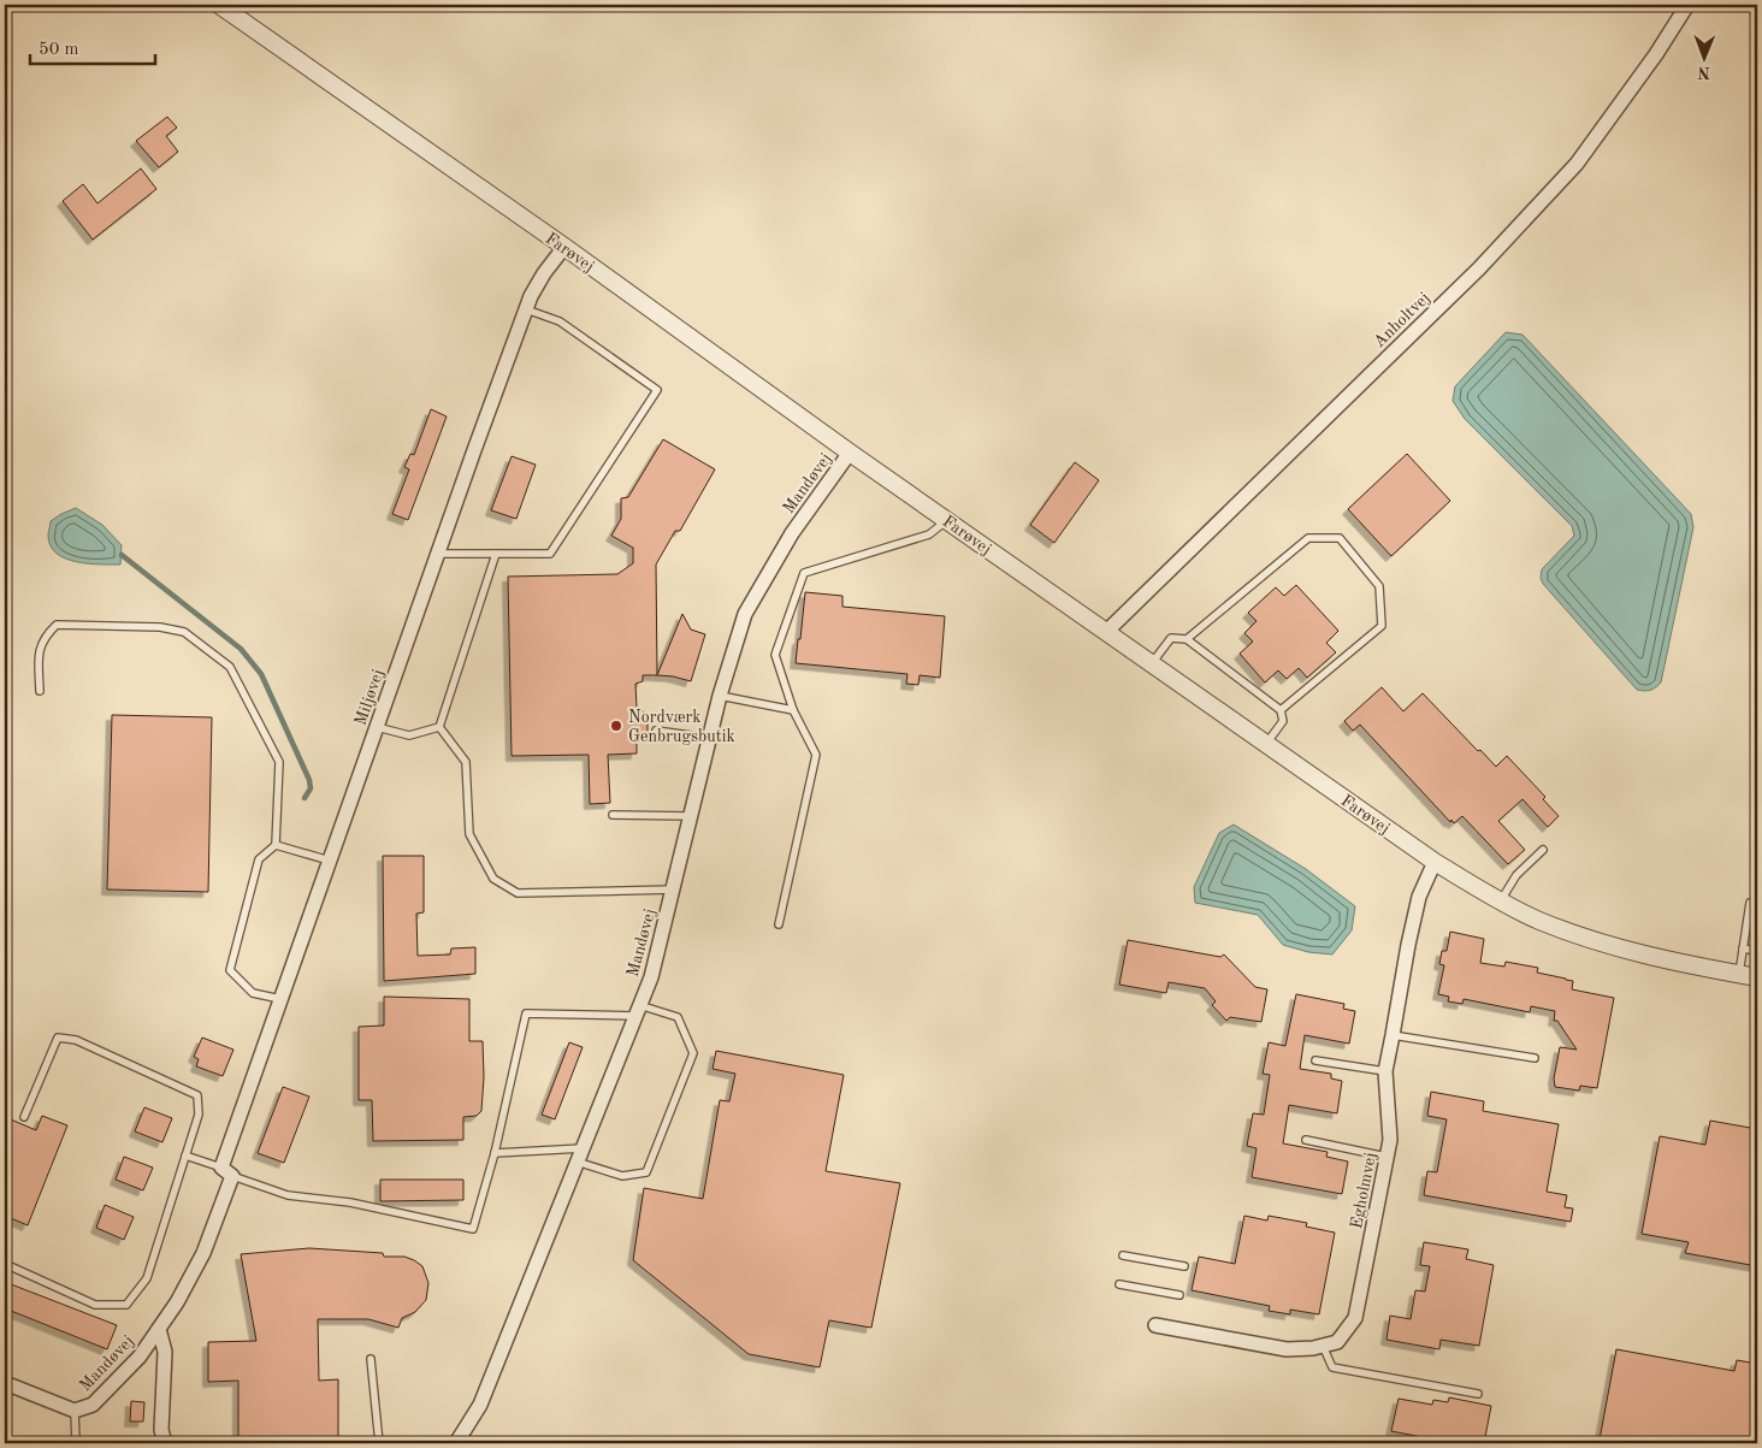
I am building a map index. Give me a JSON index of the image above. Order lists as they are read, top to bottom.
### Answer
{
  "streets": {
    "street": [
      "Farøvej",
      "Anholtvej",
      "Mandøvej",
      "Miljøvej",
      "Egholmvej"
    ]
  },
  "crossings": [
    ["Farøvej", "Anholtvej"],
    ["Farøvej", "Mandøvej"],
    ["Farøvej", "Miljøvej"],
    ["Farøvej", "Egholmvej"],
    ["Mandøvej", "Miljøvej"]
  ],
  "places": ["Nordværk Genbrugsbutik"],
  "scale_bar": "50 m",
  "north": "bottom"
}
